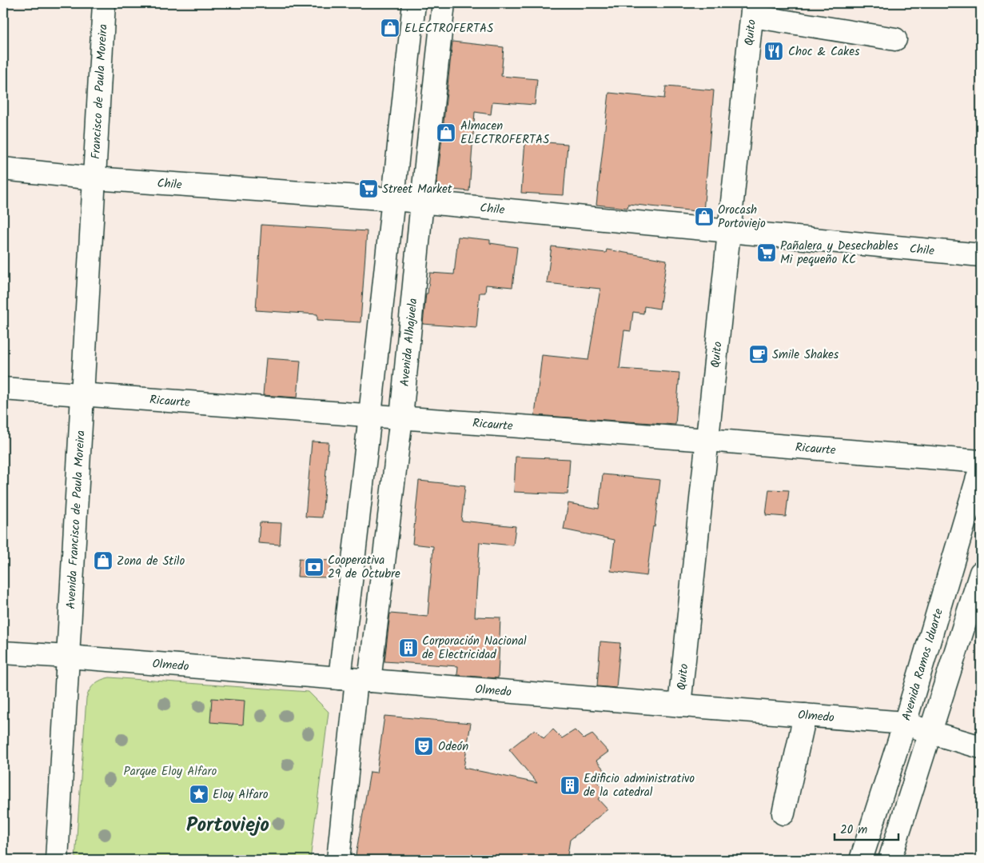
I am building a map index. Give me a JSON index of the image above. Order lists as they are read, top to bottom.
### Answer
{
  "streets": {
    "street": [
      "Quito",
      "Francisco de Paula Moreira",
      "Chile",
      "Avenida Alhajuela",
      "Ricaurte",
      "Avenida Francisco de Paula Moreira",
      "Avenida Ramos Iduarte",
      "Olmedo"
    ]
  },
  "crossings": [
    ["Quito", "Chile"],
    ["Quito", "Ricaurte"],
    ["Quito", "Olmedo"],
    ["Francisco de Paula Moreira", "Chile"],
    ["Francisco de Paula Moreira", "Avenida Francisco de Paula Moreira"],
    ["Chile", "Avenida Alhajuela"],
    ["Chile", "Avenida Francisco de Paula Moreira"],
    ["Avenida Alhajuela", "Ricaurte"],
    ["Avenida Alhajuela", "Olmedo"],
    ["Ricaurte", "Avenida Francisco de Paula Moreira"],
    ["Avenida Francisco de Paula Moreira", "Olmedo"],
    ["Avenida Ramos Iduarte", "Olmedo"]
  ],
  "districts": ["Portoviejo"],
  "parks": ["Parque Eloy Alfaro"],
  "places": {
    "shop": [
      "ELECTROFERTAS",
      "Almacen ELECTROFERTAS",
      "Orocash Portoviejo",
      "Zona de Stilo"
    ],
    "restaurant": ["Choc & Cakes"],
    "supermarket": ["Street Market", "Pañalera y Desechables Mi pequeño KC"],
    "cafe": ["Smile Shakes"],
    "bank": ["Cooperativa 29 de Octubre"],
    "building": ["Corporación Nacional de Electricidad", "Edificio administrativo de la catedral"],
    "theatre": ["Odeón"],
    "place": ["Eloy Alfaro"]
  },
  "scale_bar": "20 m"
}
